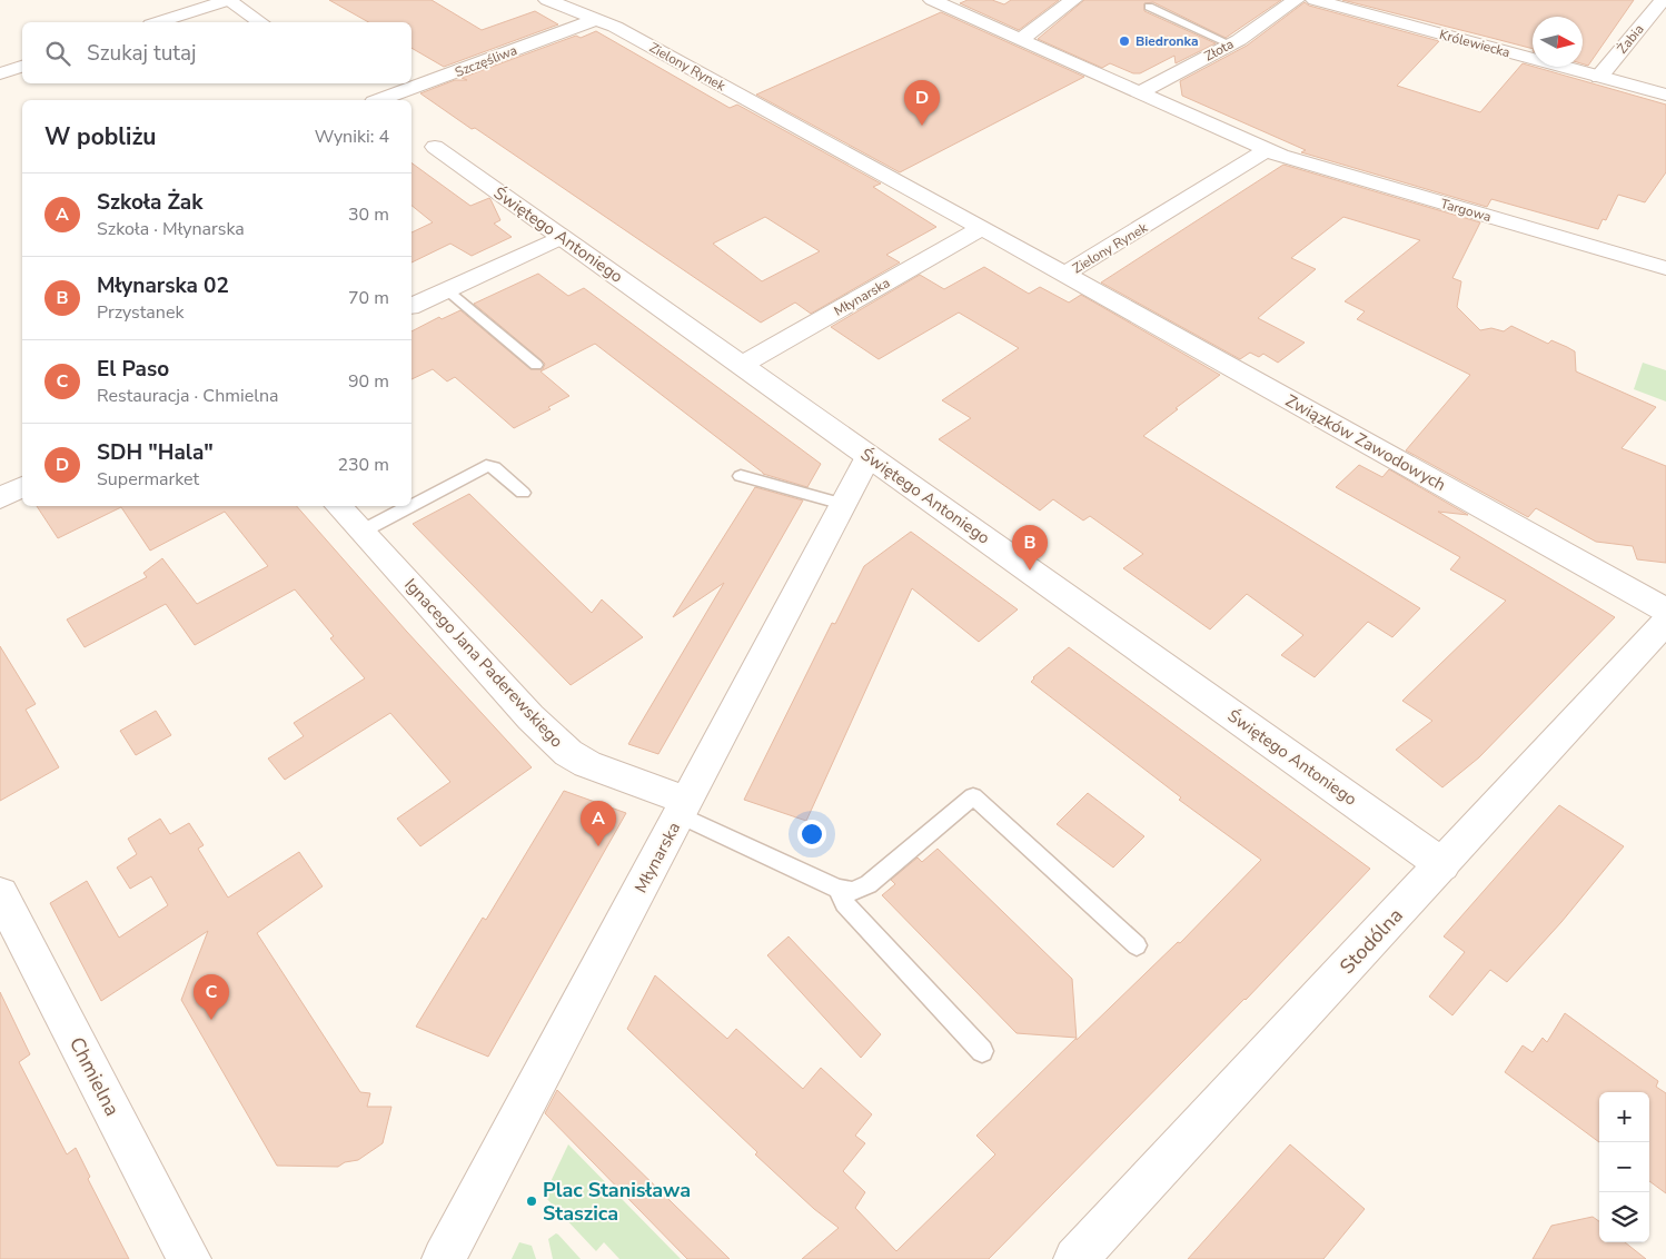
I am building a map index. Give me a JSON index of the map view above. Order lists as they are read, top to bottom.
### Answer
{
  "streets": {
    "street": [
      "Żabia",
      "Królewiecka",
      "Złota",
      "Szczęśliwa",
      "Zielony Rynek",
      "Targowa",
      "Świętego Antoniego",
      "Młynarska",
      "Związków Zawodowych",
      "Ignacego Jana Paderewskiego",
      "Stodólna",
      "Chmielna"
    ]
  },
  "crossings": [
    ["Żabia", "Królewiecka"],
    ["Szczęśliwa", "Zielony Rynek"],
    ["Zielony Rynek", "Targowa"],
    ["Zielony Rynek", "Młynarska"],
    ["Zielony Rynek", "Związków Zawodowych"],
    ["Świętego Antoniego", "Młynarska"],
    ["Świętego Antoniego", "Stodólna"],
    ["Młynarska", "Ignacego Jana Paderewskiego"]
  ],
  "places": ["Biedronka", "Plac Stanisława Staszica"],
  "north": "right",
  "page": {
    "search": "Szukaj tutaj",
    "pins": [
      "D",
      "B",
      "A",
      "C"
    ],
    "heading": ["W pobliżu", "Wyniki: 4"],
    "list": [
      {
        "mark": "A",
        "name": "Szkoła Żak",
        "note": "Szkoła · Młynarska",
        "value": "30 m"
      },
      {
        "mark": "B",
        "name": "Młynarska 02",
        "note": "Przystanek",
        "value": "70 m"
      },
      {
        "mark": "C",
        "name": "El Paso",
        "note": "Restauracja · Chmielna",
        "value": "90 m"
      },
      {
        "mark": "D",
        "name": "SDH \"Hala\"",
        "note": "Supermarket",
        "value": "230 m"
      }
    ],
    "map_buttons": ["+", "−"]
  }
}
